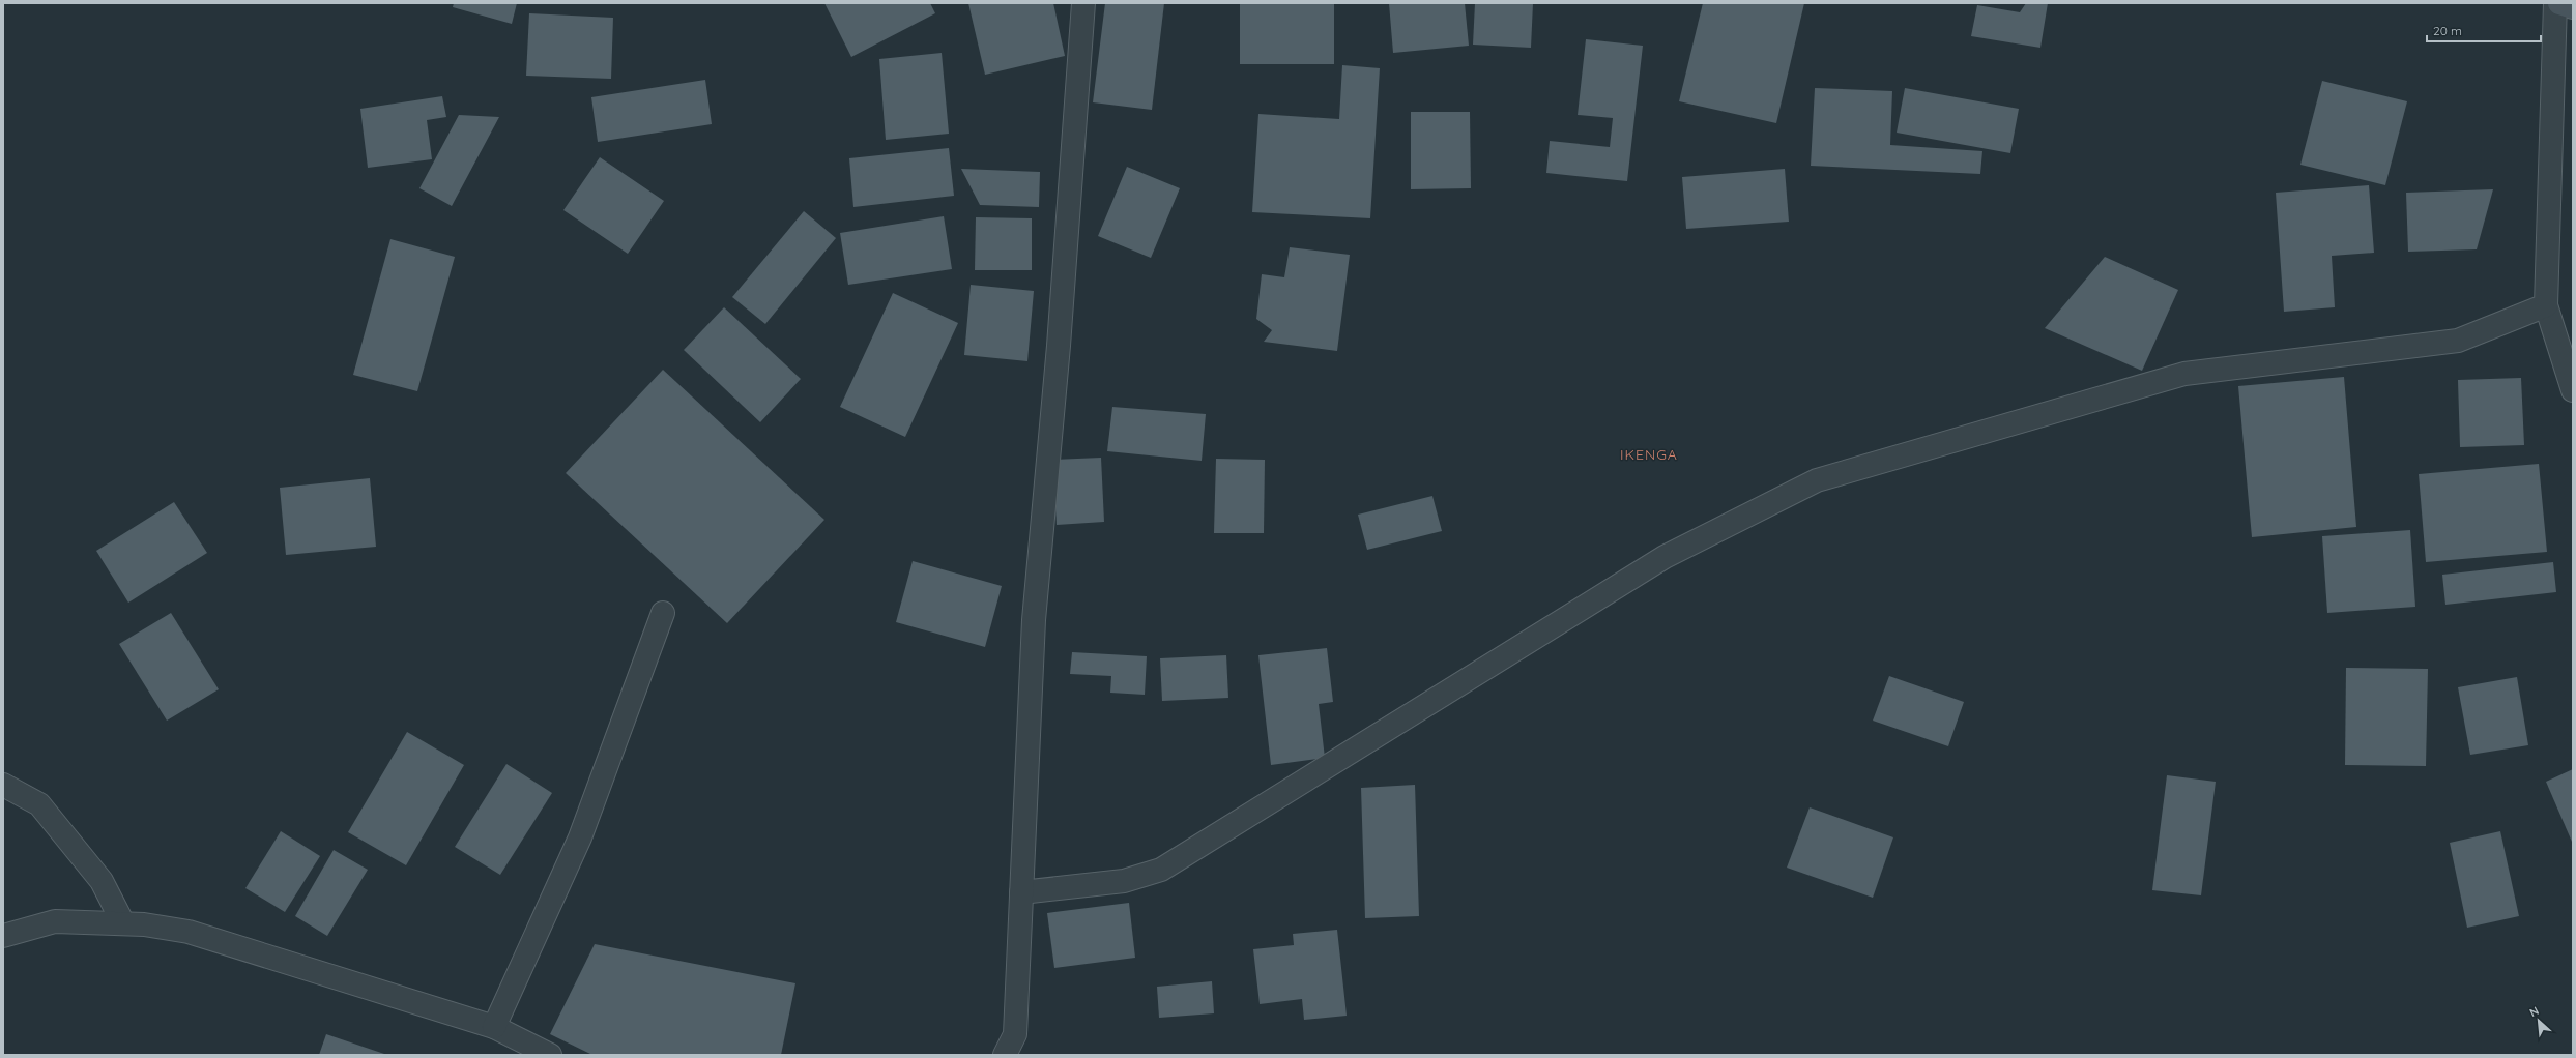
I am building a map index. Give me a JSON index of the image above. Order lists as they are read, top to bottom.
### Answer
{
  "districts": ["IKENGA"],
  "scale_bar": "20 m",
  "north": "top left"
}
